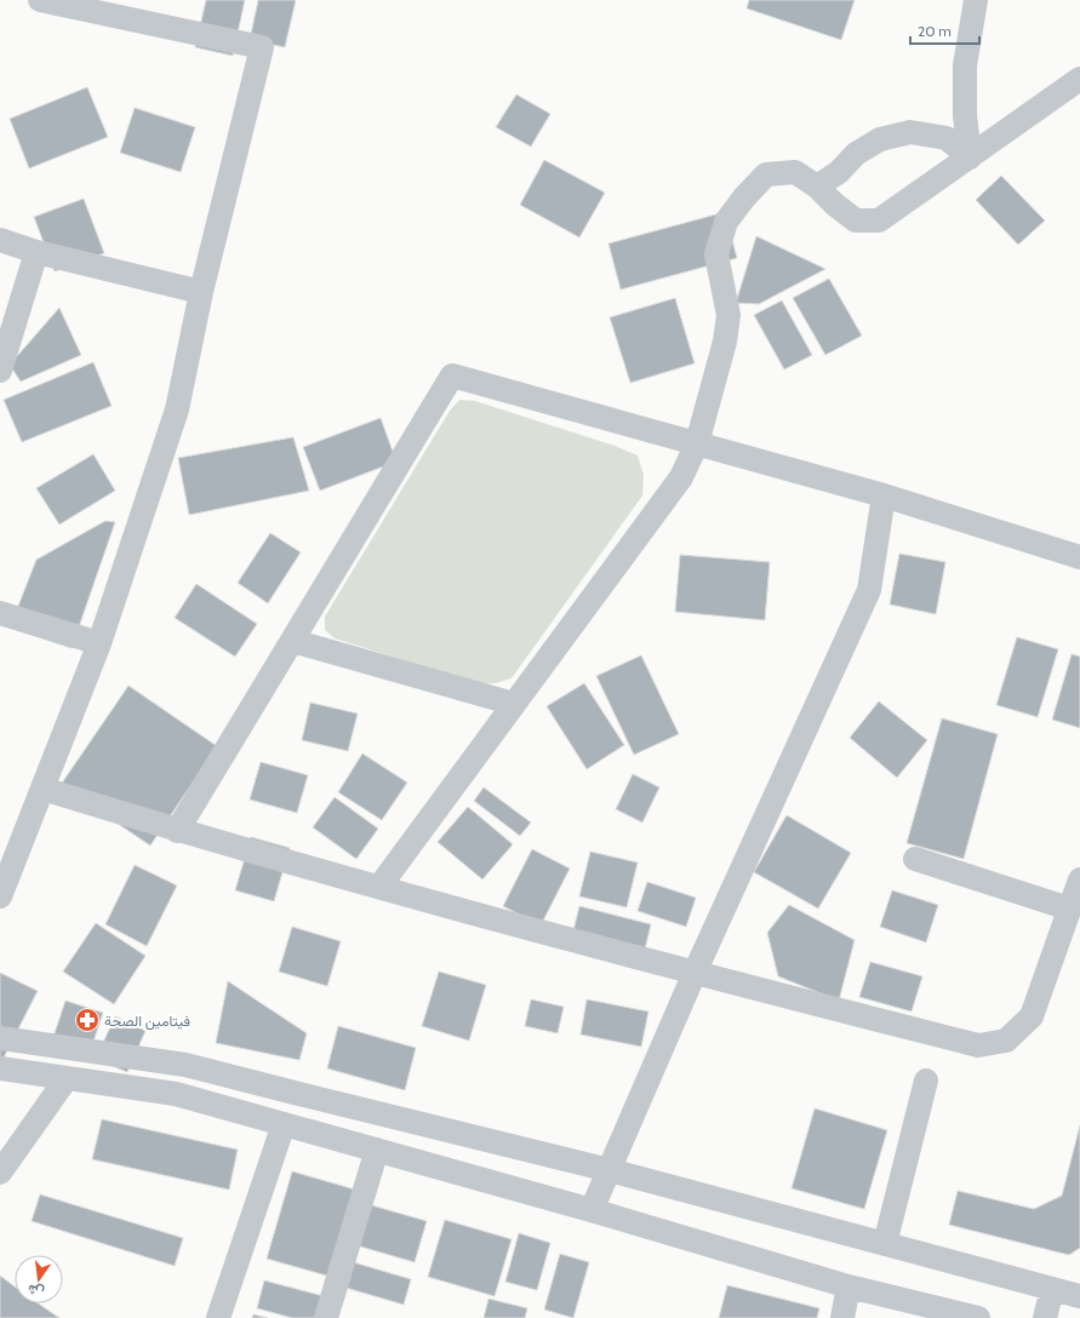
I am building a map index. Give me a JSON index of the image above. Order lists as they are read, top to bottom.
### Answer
{
  "places": {
    "pharmacy": ["فيتامين الصحة"]
  },
  "scale_bar": "20 m",
  "north": "bottom"
}
